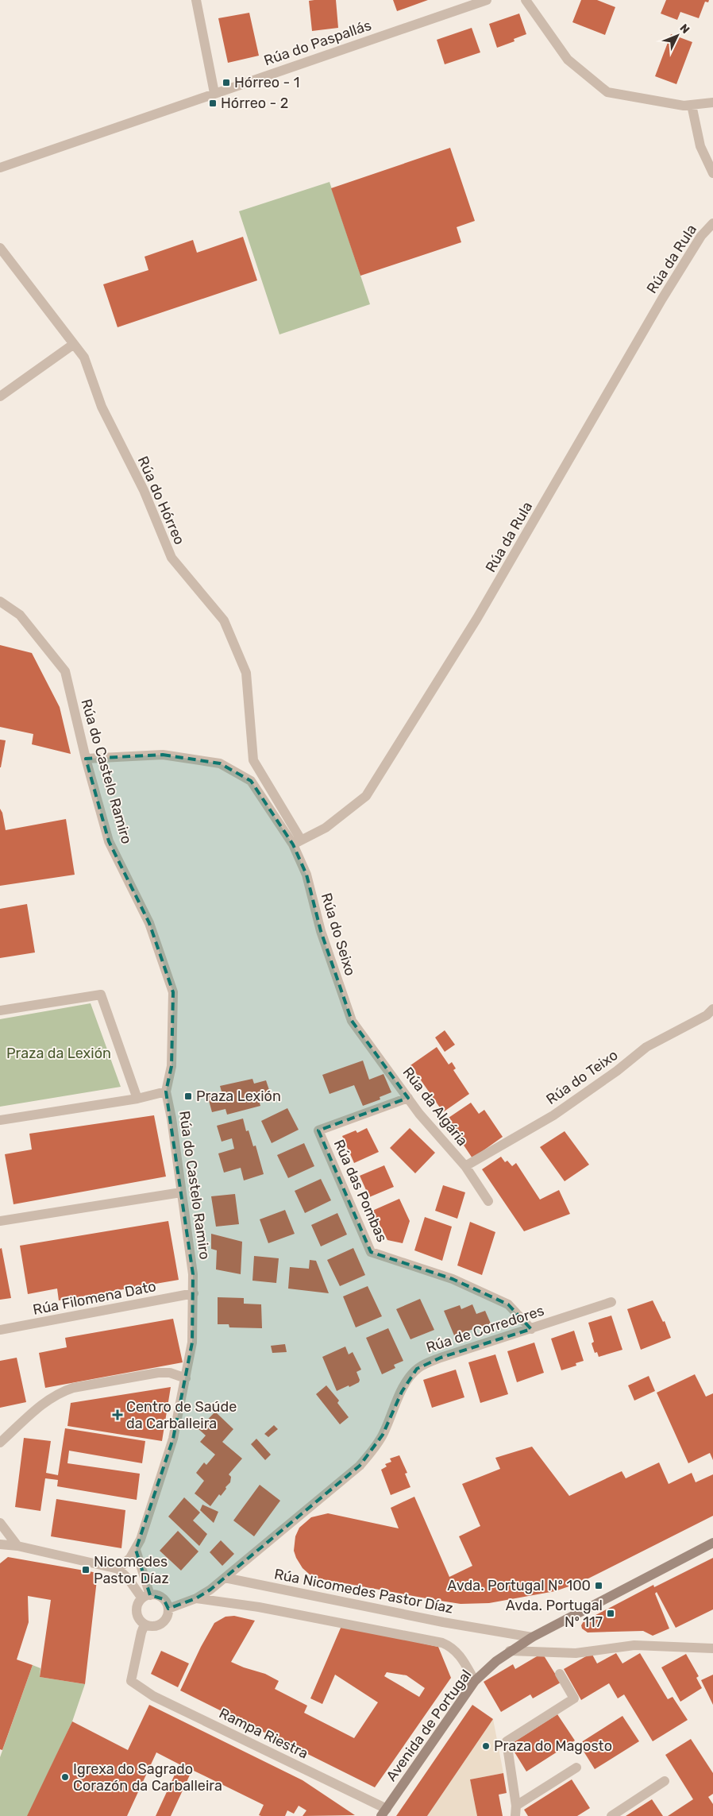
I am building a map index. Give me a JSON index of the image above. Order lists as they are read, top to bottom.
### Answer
{
  "streets": {
    "street": [
      "Rúa do Paspallás",
      "Rúa da Rula",
      "Rúa do Hórreo",
      "Rúa do Castelo Ramiro",
      "Rúa do Seixo",
      "Rúa do Teixo",
      "Rúa da Algária",
      "Rúa das Pombas",
      "Rúa Filomena Dato",
      "Rúa de Corredores",
      "Rúa Nicomedes Pastor Díaz",
      "Avenida de Portugal",
      "Rampa Riestra"
    ]
  },
  "crossings": [
    ["Rúa da Rula", "Rúa do Seixo"],
    ["Rúa do Hórreo", "Rúa do Seixo"],
    ["Rúa do Castelo Ramiro", "Rúa do Seixo"],
    ["Rúa do Castelo Ramiro", "Rúa Filomena Dato"],
    ["Rúa do Seixo", "Rúa da Algária"],
    ["Rúa do Teixo", "Rúa da Algária"],
    ["Rúa da Algária", "Rúa das Pombas"],
    ["Rúa das Pombas", "Rúa de Corredores"],
    ["Rúa de Corredores", "Rúa Nicomedes Pastor Díaz"],
    ["Rúa Nicomedes Pastor Díaz", "Avenida de Portugal"],
    ["Avenida de Portugal", "Rampa Riestra"]
  ],
  "parks": ["Praza da Lexión"],
  "places": {
    "transit": [
      "Hórreo - 1",
      "Hórreo - 2",
      "Praza Lexión",
      "Nicomedes Pastor Díaz",
      "Avda. Portugal Nº 100",
      "Avda. Portugal Nº 117"
    ],
    "health": ["Centro de Saúde da Carballeira"],
    "other": ["Praza do Magosto", "Igrexa do Sagrado Corazón da Carballeira"]
  },
  "north": "top right"
}
